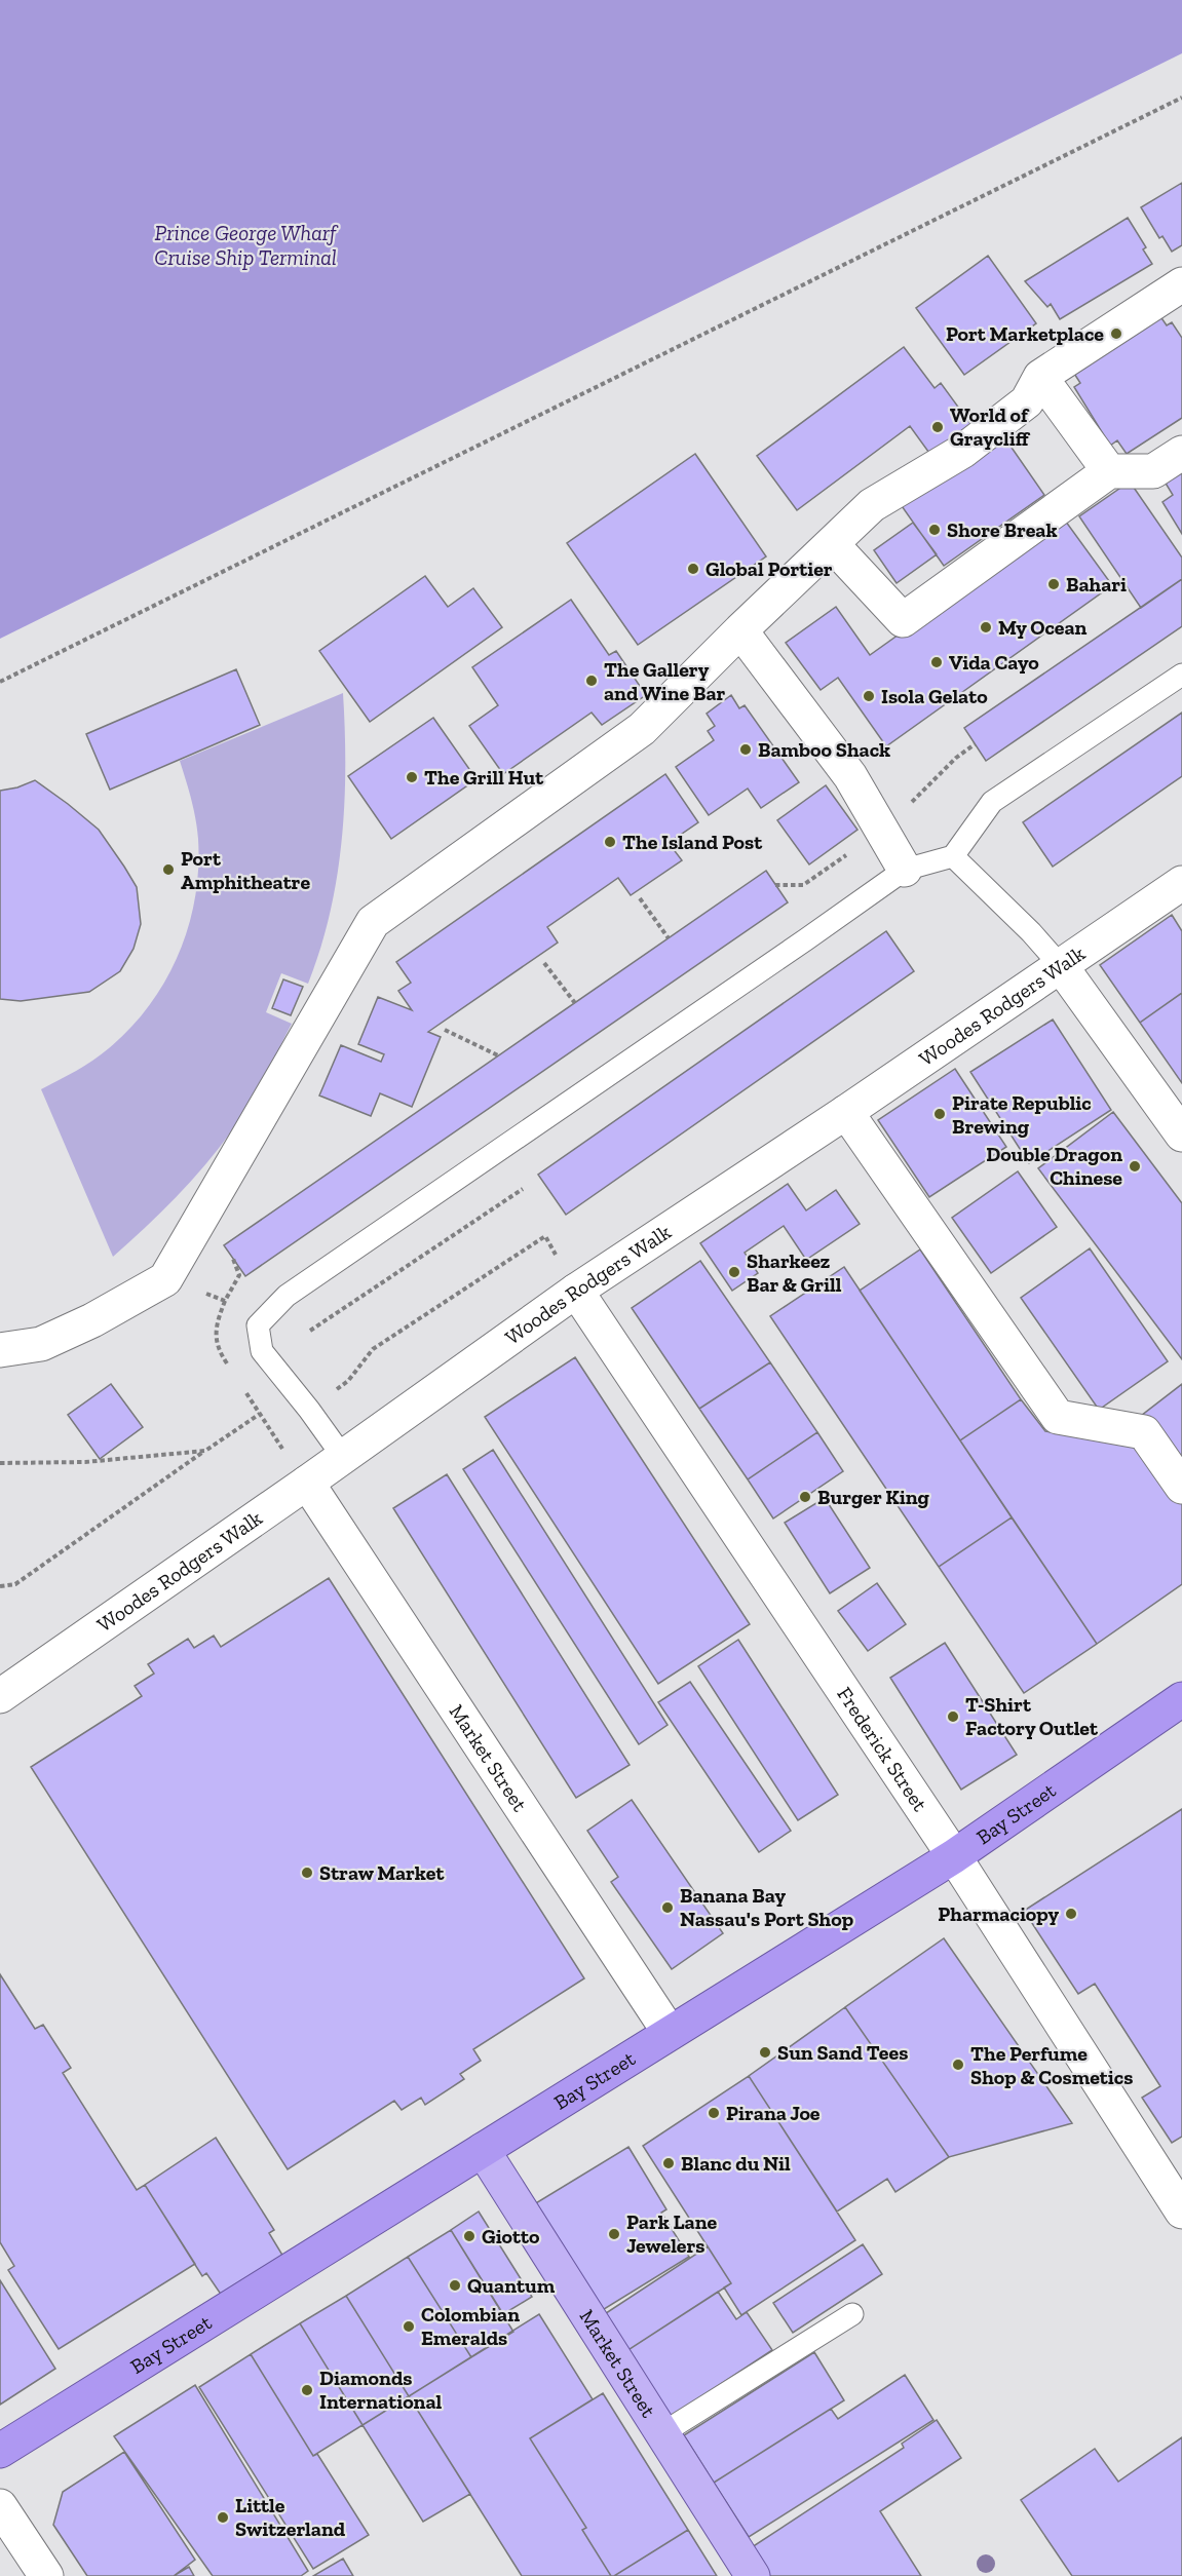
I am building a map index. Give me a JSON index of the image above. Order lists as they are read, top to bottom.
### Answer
{
  "streets": {
    "highway": ["Bay Street"],
    "main road": ["Market Street"],
    "street": ["Woodes Rodgers Walk", "Frederick Street"]
  },
  "crossings": [
    ["Woodes Rodgers Walk", "Frederick Street"],
    ["Woodes Rodgers Walk", "Market Street"],
    ["Frederick Street", "Bay Street"],
    ["Market Street", "Bay Street"]
  ],
  "water": ["Prince George Wharf Cruise Ship Terminal"],
  "places": [
    "Port Marketplace",
    "World of Graycliff",
    "Shore Break",
    "Global Portier",
    "Bahari",
    "My Ocean",
    "Vida Cayo",
    "The Gallery and Wine Bar",
    "Isola Gelato",
    "Bamboo Shack",
    "The Grill Hut",
    "The Island Post",
    "Port Amphitheatre",
    "Pirate Republic Brewing",
    "Double Dragon Chinese",
    "Sharkeez Bar & Grill",
    "Burger King",
    "T-Shirt Factory Outlet",
    "Straw Market",
    "Banana Bay Nassau's Port Shop",
    "Pharmaciopy",
    "Sun Sand Tees",
    "The Perfume Shop & Cosmetics",
    "Pirana Joe",
    "Blanc du Nil",
    "Park Lane Jewelers",
    "Giotto",
    "Quantum",
    "Colombian Emeralds",
    "Diamonds International",
    "Little Switzerland"
  ]
}
